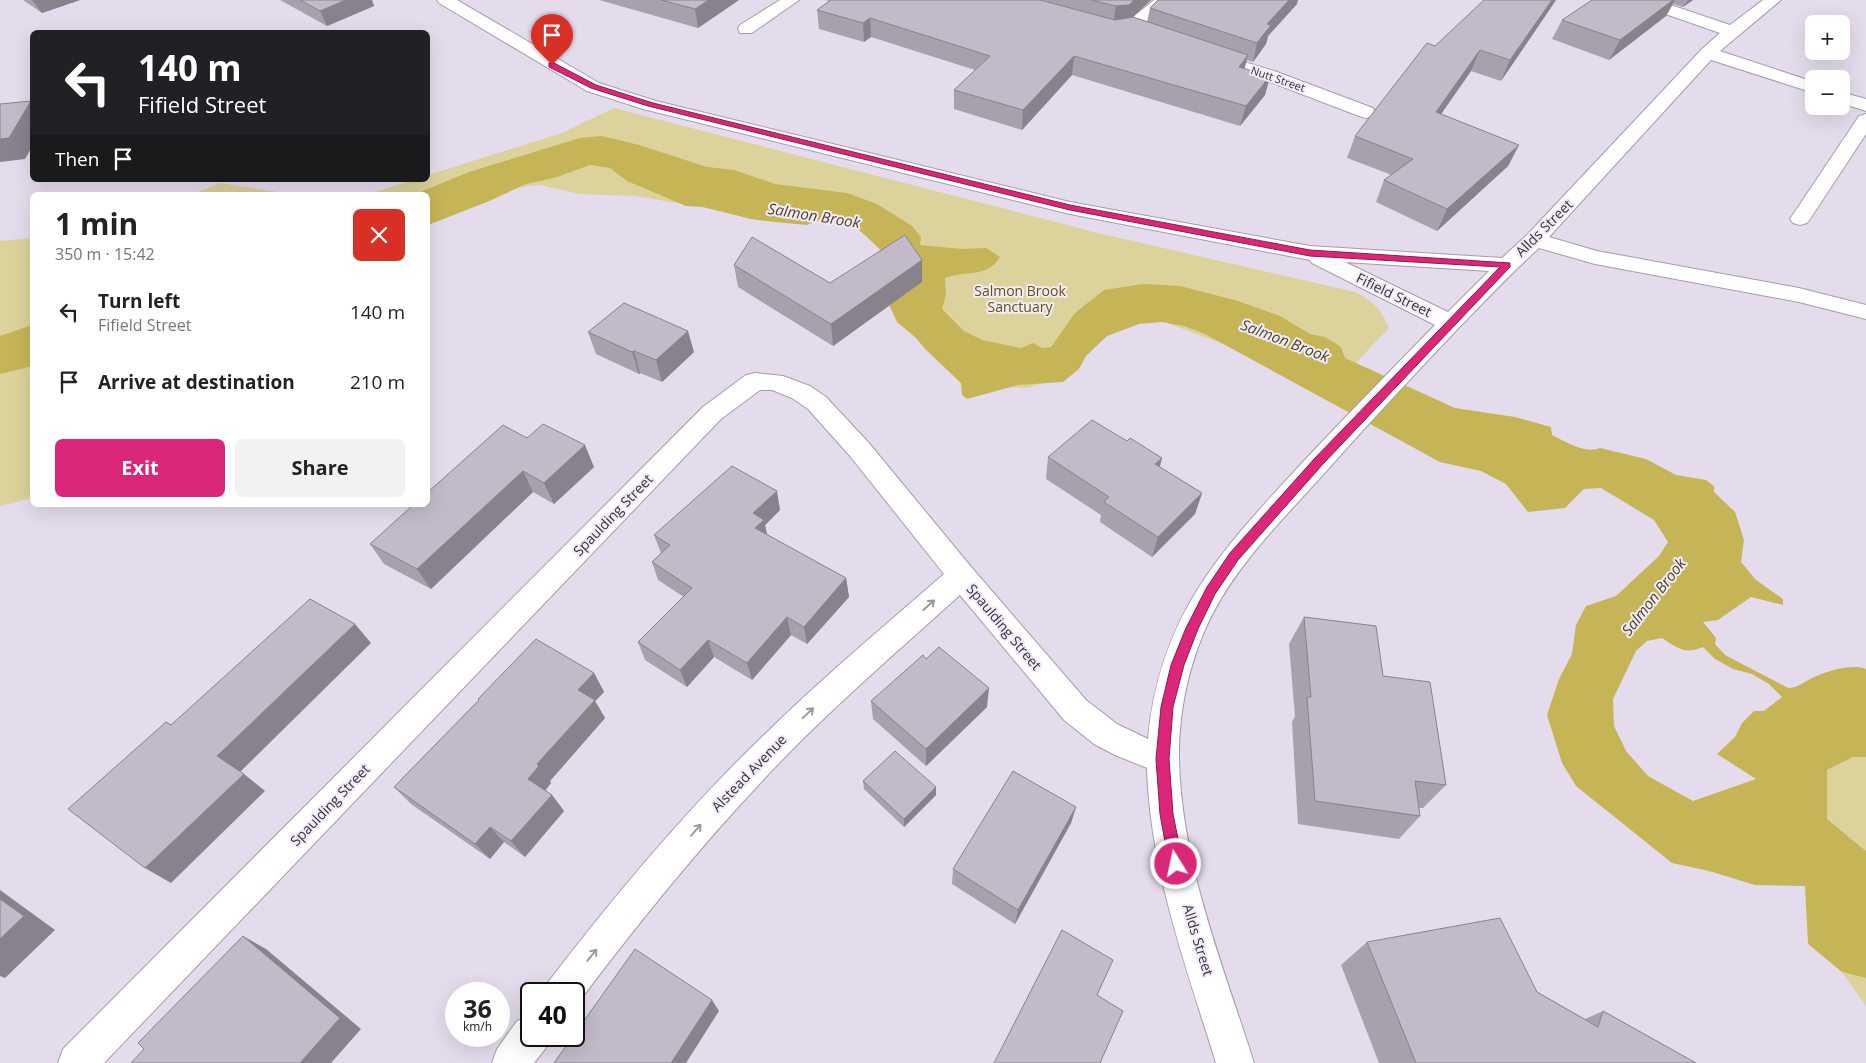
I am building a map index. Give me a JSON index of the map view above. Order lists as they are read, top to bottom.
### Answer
{
  "streets": {
    "street": [
      "Nutt Street",
      "Allds Street",
      "Fifield Street",
      "Spaulding Street",
      "Alstead Avenue"
    ]
  },
  "crossings": [
    ["Allds Street", "Fifield Street"],
    ["Allds Street", "Spaulding Street"],
    ["Spaulding Street", "Alstead Avenue"]
  ],
  "one_way": ["Alstead Avenue"],
  "water": ["Salmon Brook"],
  "parks": ["Salmon Brook Sanctuary"],
  "page": {
    "map_buttons": ["+", "−"],
    "turn": ["140 m", "Fifield Street"],
    "then": "Then",
    "heading": ["1 min", "350 m · 15:42"],
    "list": [
      {
        "name": "Turn left",
        "note": "Fifield Street",
        "value": "140 m"
      },
      {
        "name": "Arrive at destination",
        "value": "210 m"
      }
    ],
    "buttons": ["Exit", "Share"],
    "speed": "36 km/h",
    "limit": "40"
  }
}
